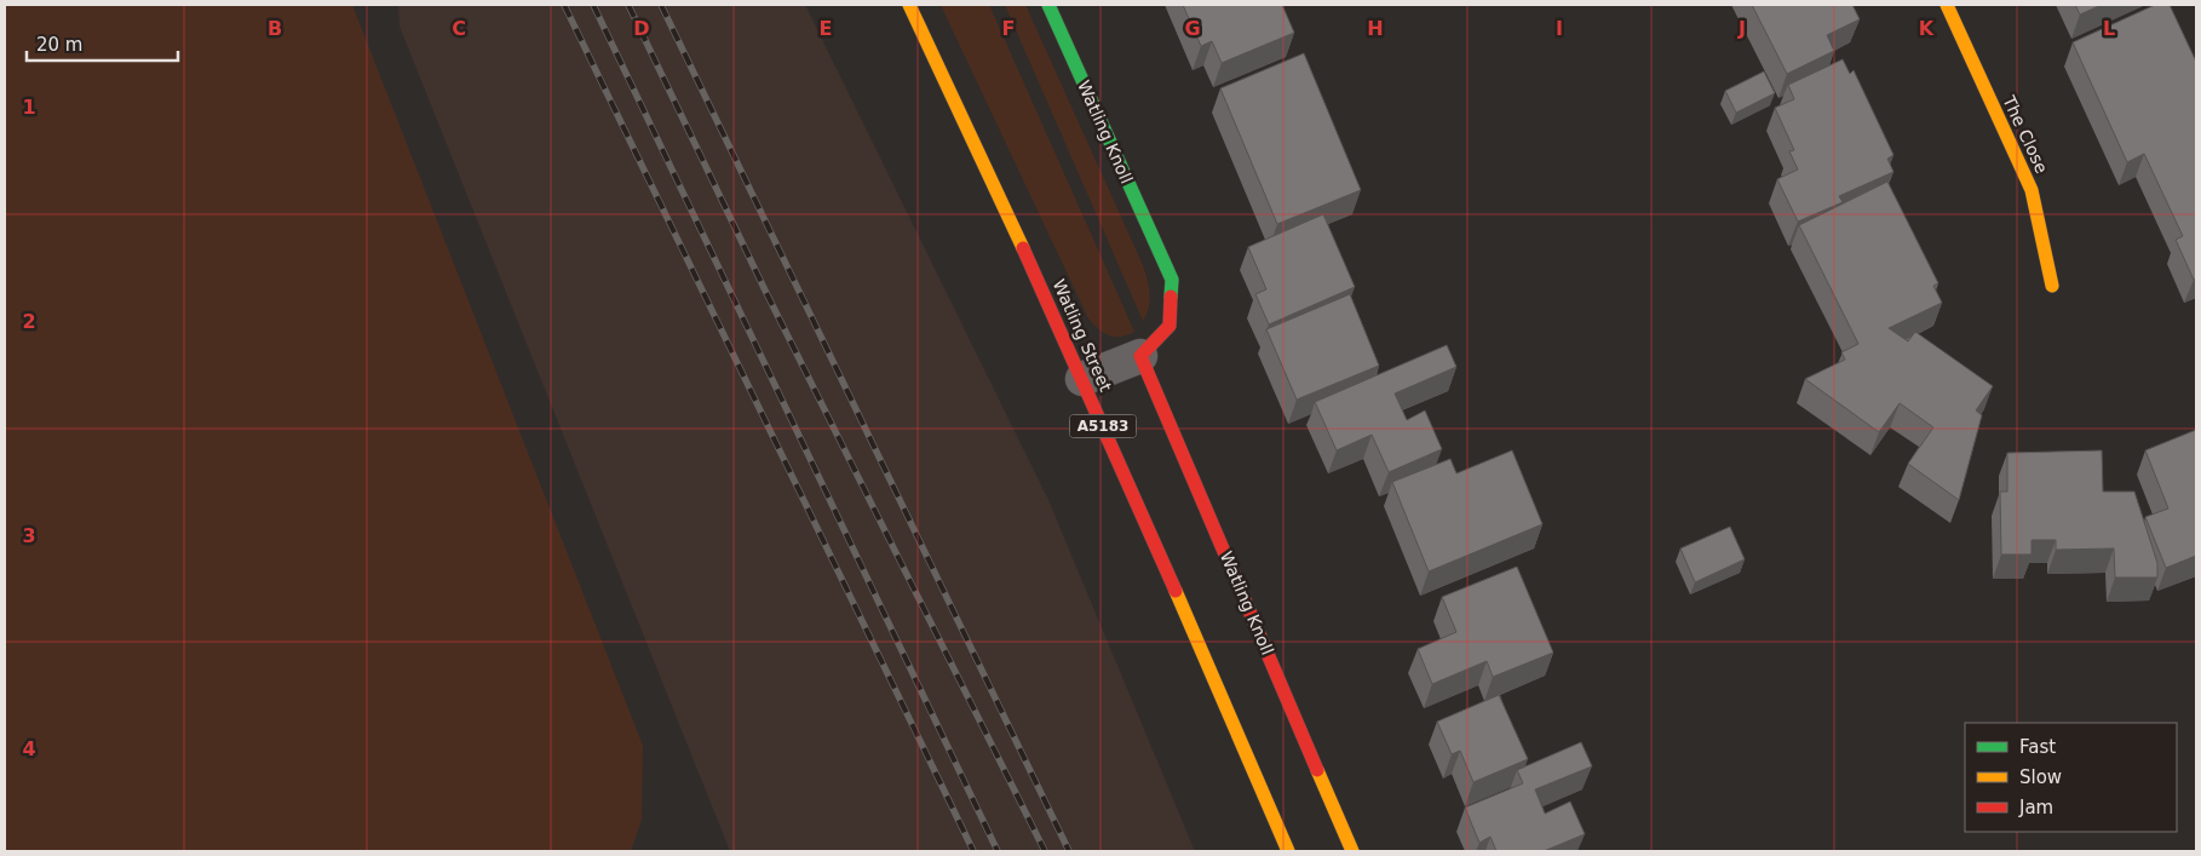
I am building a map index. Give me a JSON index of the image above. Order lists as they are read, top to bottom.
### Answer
{
  "streets": {
    "street": [
      "Watling Knoll",
      "The Close",
      "Watling Street",
      "A5183"
    ]
  },
  "crossings": [
    ["Watling Knoll", "Watling Street"]
  ],
  "legend": ["Fast", "Slow", "Jam"],
  "scale_bar": "20 m",
  "grid": {
    "columns": [
      "B",
      "C",
      "D",
      "E",
      "F",
      "G",
      "H",
      "I",
      "J",
      "K",
      "L"
    ],
    "rows": [
      "1",
      "2",
      "3",
      "4"
    ]
  }
}
